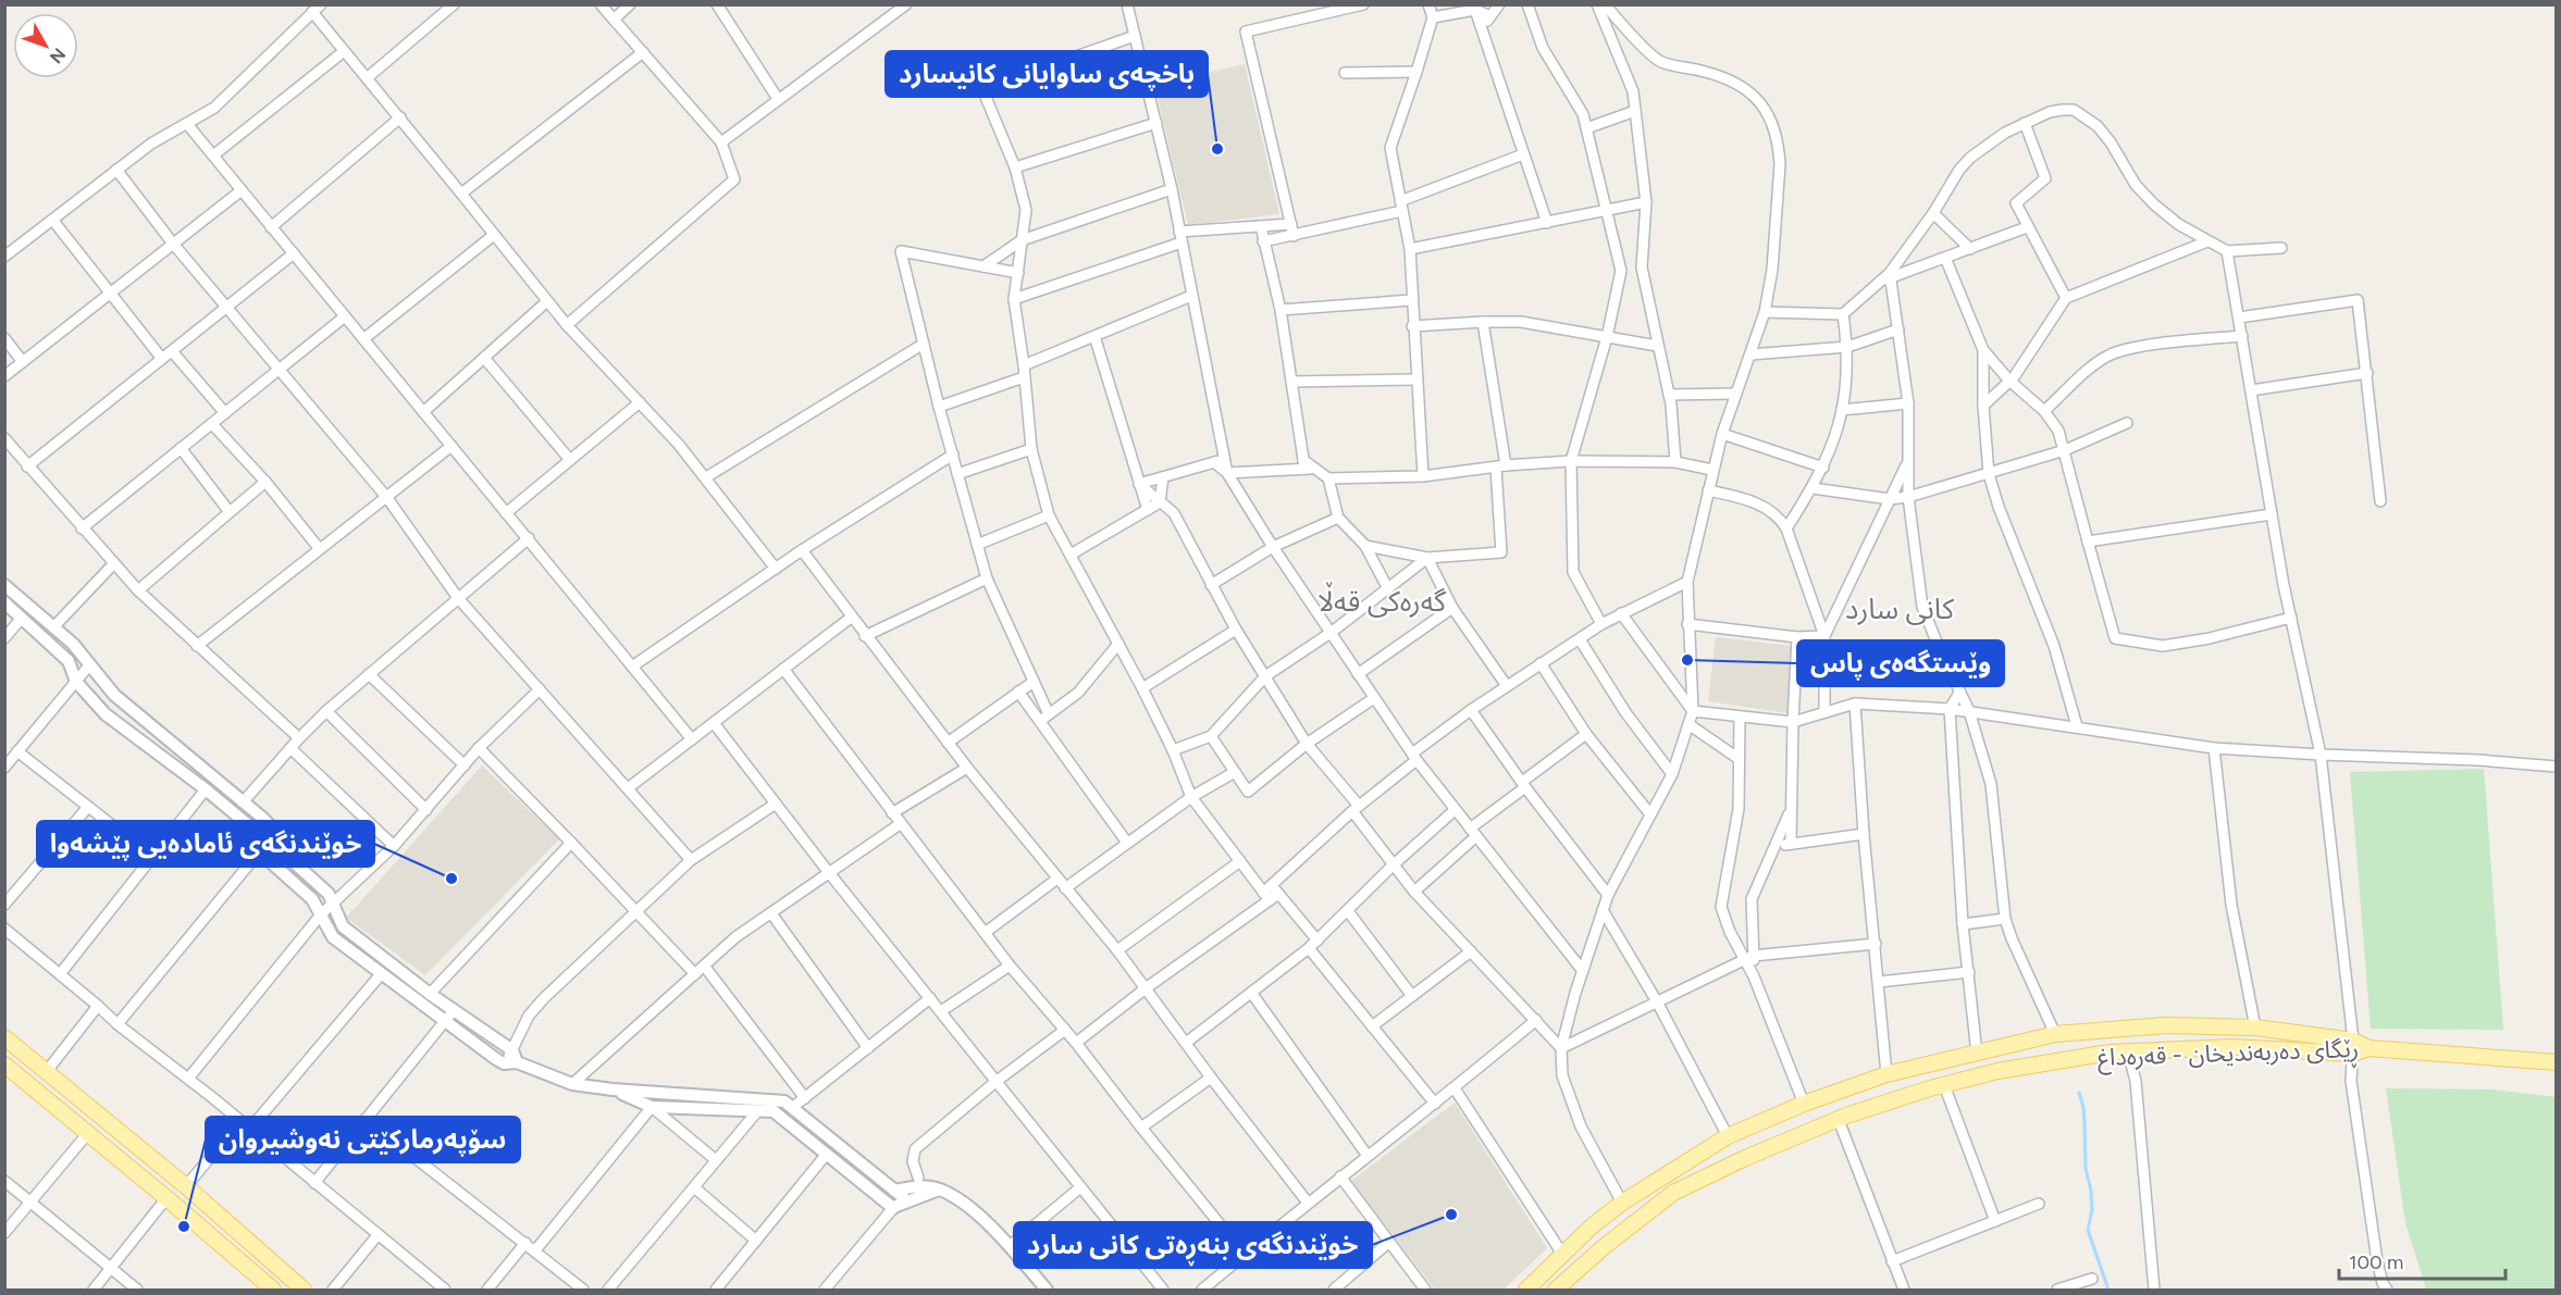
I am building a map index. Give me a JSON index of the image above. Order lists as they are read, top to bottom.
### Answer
{
  "streets": {
    "main road": ["ڕێگای دەربەندیخان - قەرەداغ"]
  },
  "districts": ["گەرەکی قەڵا", "کانی سارد"],
  "places": [
    "باخچەی ساوایانی کانیسارد",
    "وێستگەەی پاس",
    "خوێندنگەی ئامادەیی پێشەوا",
    "خوێندنگەی بنەڕەتی کانی سارد",
    "سۆپەرمارکێتی نەوشیروان"
  ],
  "scale_bar": "100 m",
  "north": "bottom right"
}
